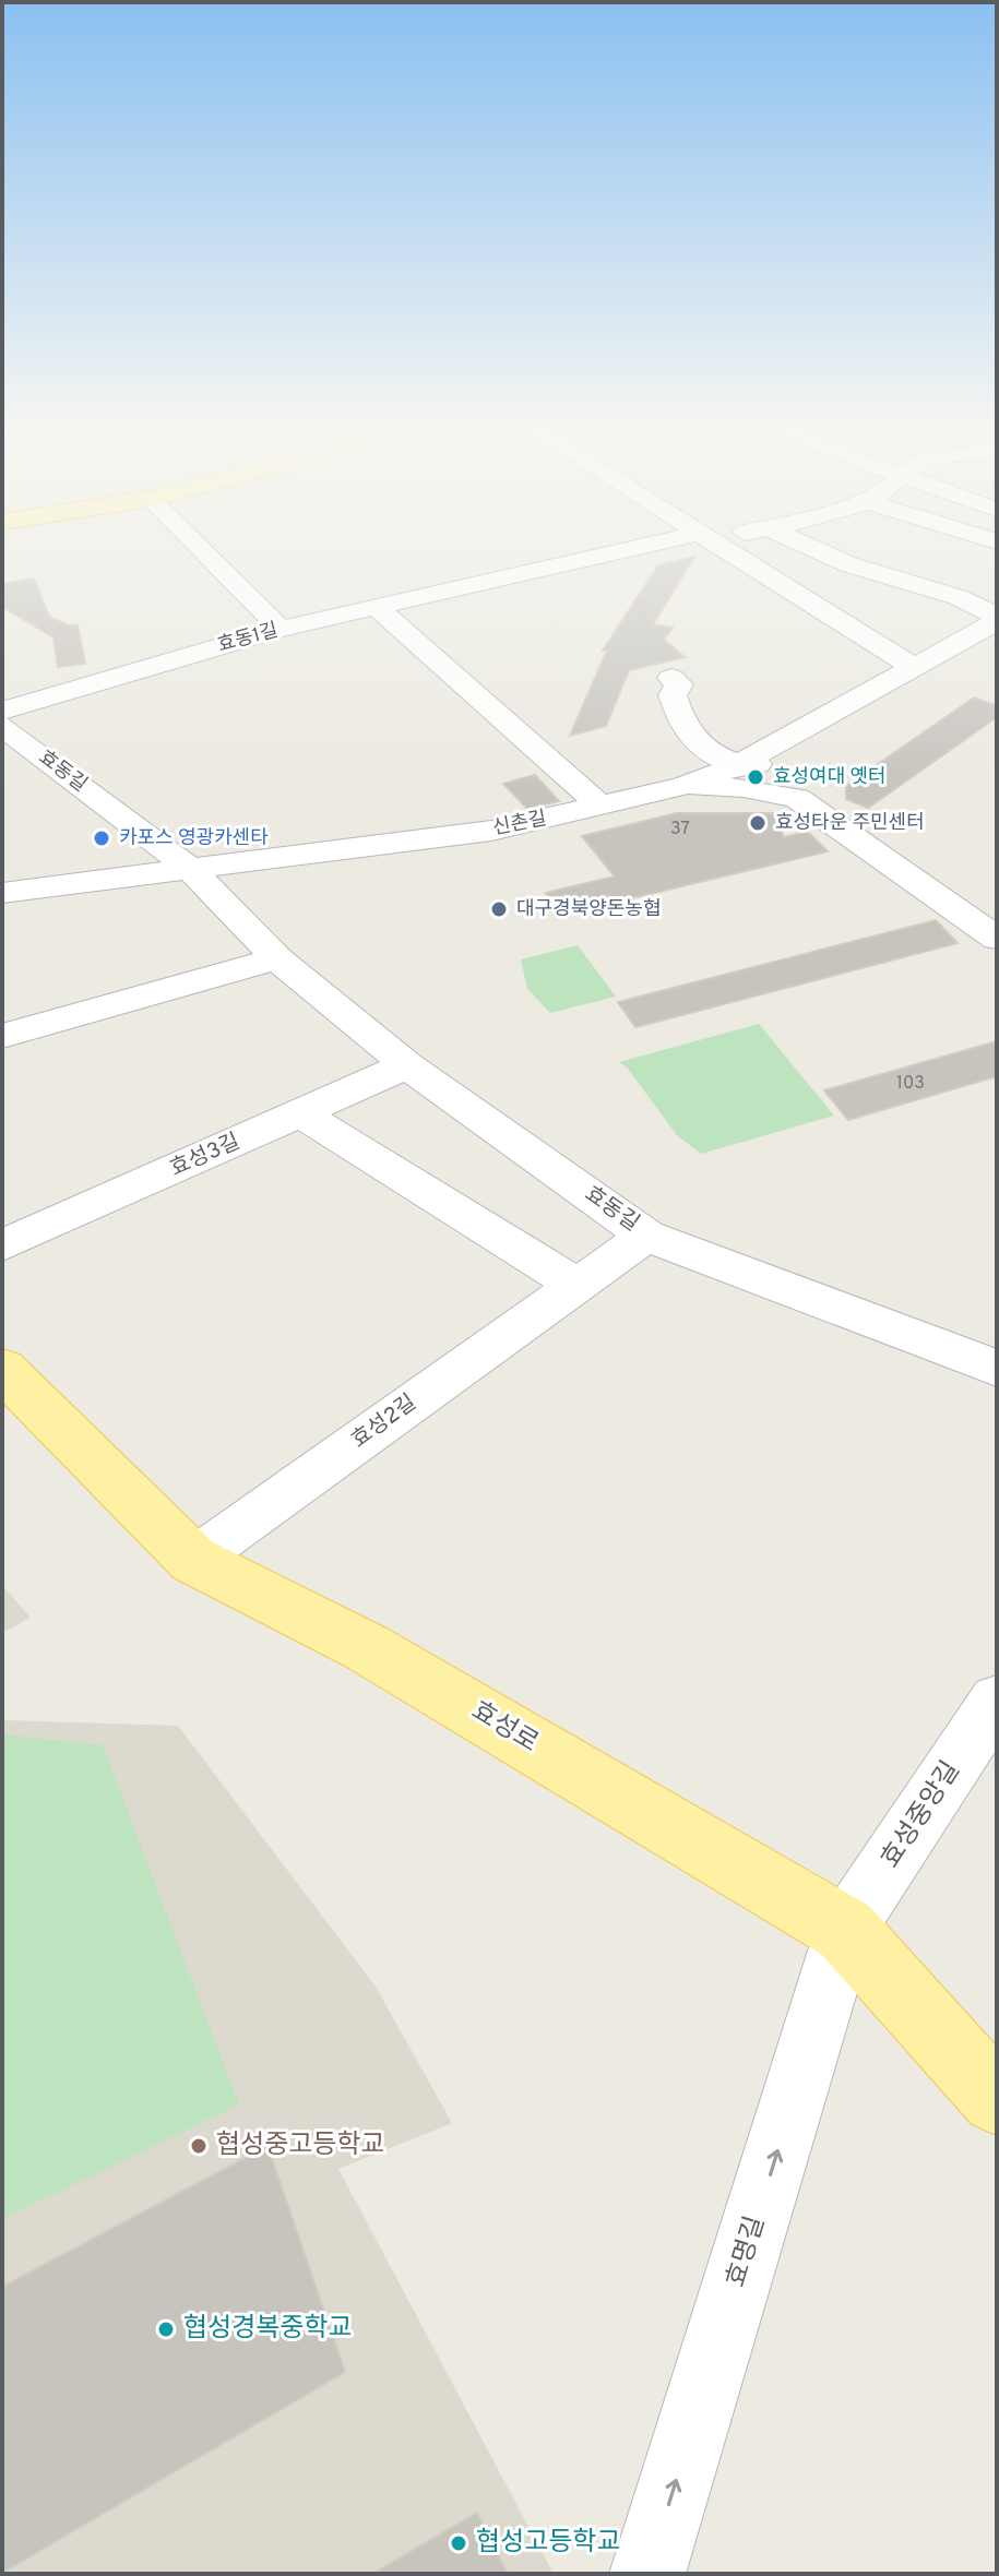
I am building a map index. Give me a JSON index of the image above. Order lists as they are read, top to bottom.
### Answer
{
  "streets": {
    "main road": ["효성로"],
    "street": [
      "효동1길",
      "효동길",
      "신촌길",
      "효성3길",
      "효성2길",
      "효성중앙길",
      "효명길"
    ]
  },
  "crossings": [
    ["효동길", "신촌길"],
    ["효동길", "효성3길"],
    ["효동길", "효성2길"],
    ["효성2길", "효성로"],
    ["효성로", "효성중앙길"],
    ["효성로", "효명길"],
    ["효성중앙길", "효명길"]
  ],
  "one_way": ["효명길"],
  "places": [
    "효성여대 옛터",
    "효성타운 주민센터",
    "카포스 영광카센타",
    "대구경북양돈농협",
    "협성중고등학교",
    "협성경복중학교",
    "협성고등학교"
  ],
  "house_numbers": ["37", "103"]
}
